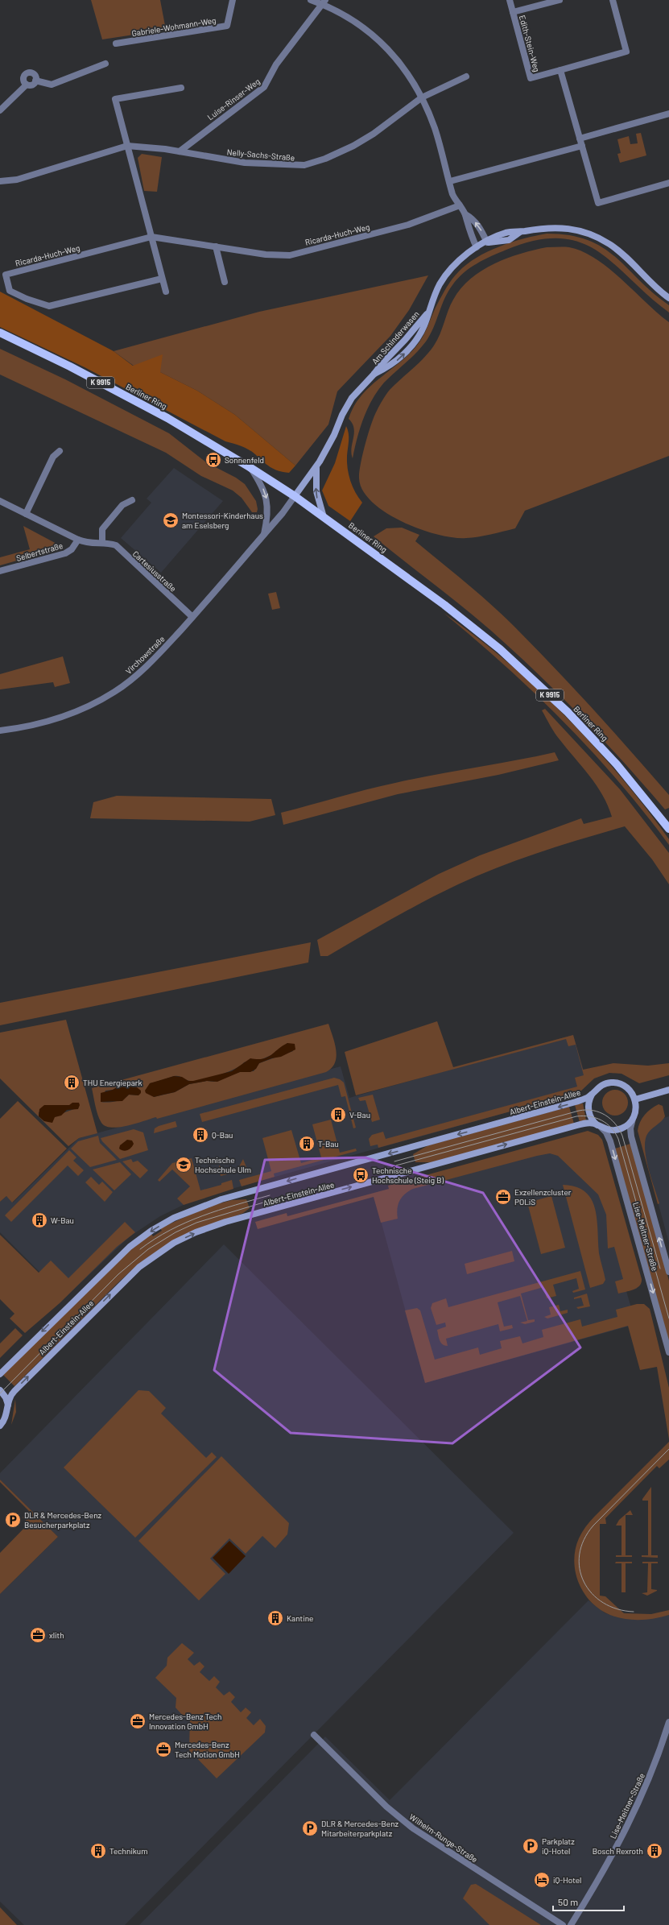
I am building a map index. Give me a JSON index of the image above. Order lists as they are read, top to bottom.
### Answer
{
  "streets": {
    "main road": ["K 9915", "Berliner Ring"],
    "street": [
      "Gabriele-Wohmann-Weg",
      "Edith-Stein-Weg",
      "Luise-Rinser-Weg",
      "Nelly-Sachs-Straße",
      "Ricarda-Huch-Weg",
      "Am Schinderwasen",
      "Selbertstraße",
      "Cartesiusstraße",
      "Virchowstraße",
      "Albert-Einstein-Allee",
      "Lise-Meitner-Straße",
      "Wilhelm-Runge-Straße"
    ]
  },
  "crossings": [
    ["Luise-Rinser-Weg", "Nelly-Sachs-Straße"],
    ["Am Schinderwasen", "Berliner Ring"],
    ["Am Schinderwasen", "Virchowstraße"],
    ["Berliner Ring", "Virchowstraße"],
    ["Selbertstraße", "Cartesiusstraße"],
    ["Cartesiusstraße", "Virchowstraße"],
    ["Albert-Einstein-Allee", "Lise-Meitner-Straße"]
  ],
  "places": {
    "bus stop": ["Sonnenfeld", "Technische Hochschule (Steig B)"],
    "school or university": ["Montessori-Kinderhaus am Eselsberg", "Technische Hochschule Ulm"],
    "building": [
      "THU Energiepark",
      "V-Bau",
      "Q-Bau",
      "T-Bau",
      "W-Bau",
      "Kantine",
      "Technikum",
      "Bosch Rexroth"
    ],
    "office": [
      "Exzellenzcluster POLiS",
      "xlith",
      "Mercedes-Benz Tech Innovation GmbH",
      "Mercedes-Benz Tech Motion GmbH"
    ],
    "parking": ["DLR & Mercedes-Benz Besucherparkplatz", "DLR & Mercedes-Benz Mitarbeiterparkplatz", "Parkplatz iQ-Hotel"],
    "hotel": ["iQ-Hotel"]
  },
  "scale_bar": "50 m"
}
